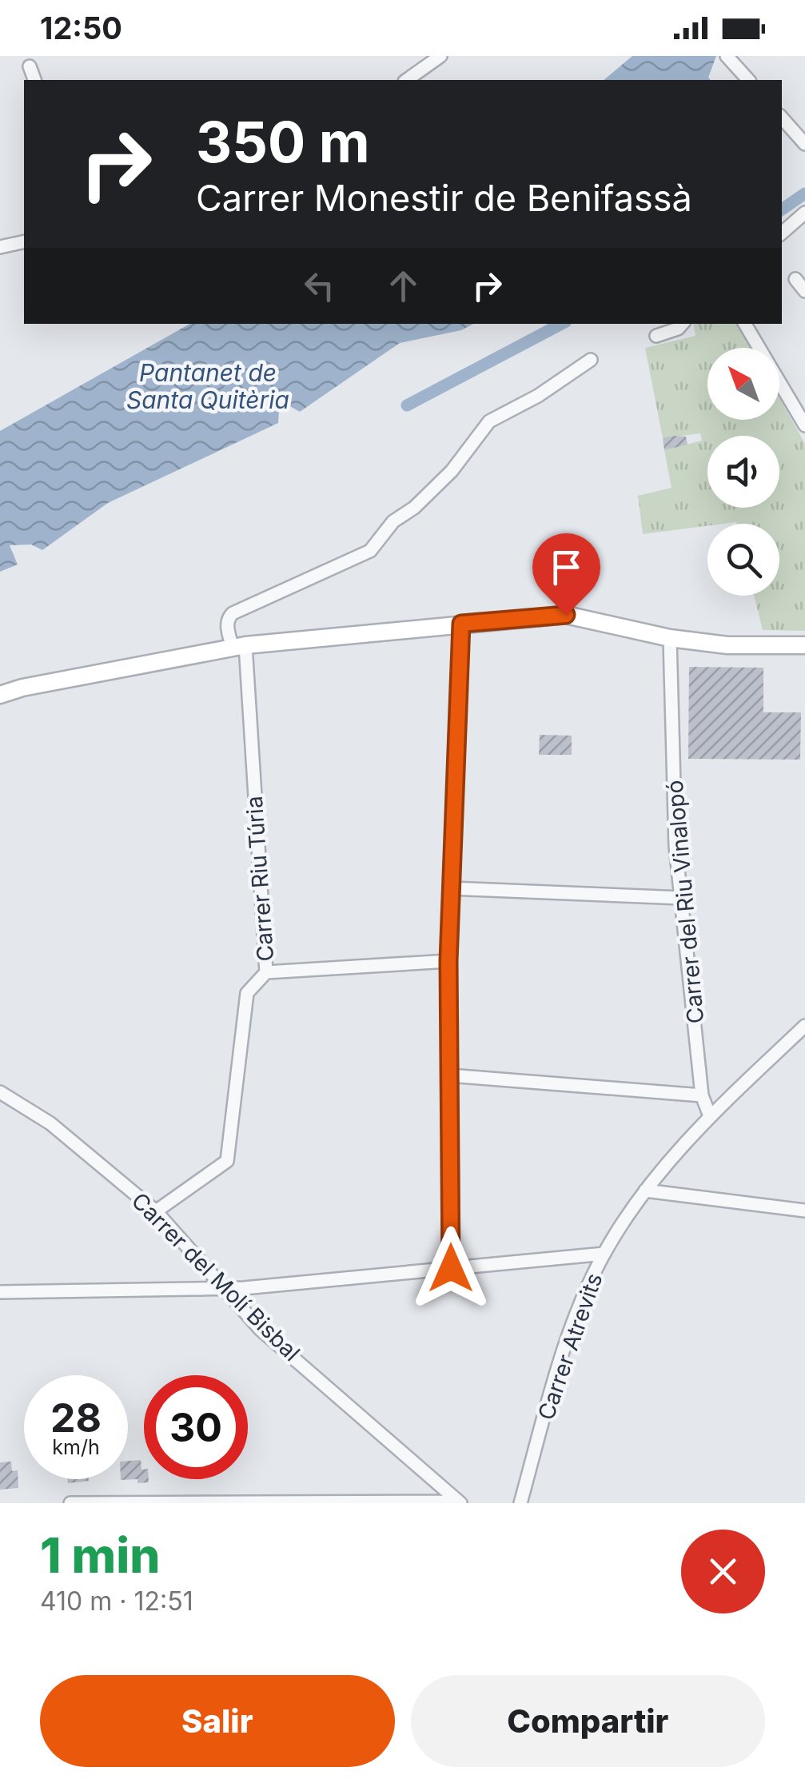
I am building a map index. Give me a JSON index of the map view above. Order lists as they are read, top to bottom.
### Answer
{
  "streets": {
    "street": [
      "Carrer Riu Túria",
      "Carrer del Riu Vinalopó",
      "Carrer del Molí Bisbal",
      "Carrer Atrevits"
    ]
  },
  "crossings": [
    ["Carrer Riu Túria", "Carrer del Molí Bisbal"],
    ["Carrer del Riu Vinalopó", "Carrer Atrevits"]
  ],
  "water": ["Pantanet de Santa Quitèria"],
  "north": "top left",
  "page": {
    "status": "12:50",
    "turn": ["350 m", "Carrer Monestir de Benifassà"],
    "speed": "28 km/h",
    "limit": "30",
    "heading": ["1 min", "410 m · 12:51"],
    "buttons": ["Salir", "Compartir"]
  }
}
